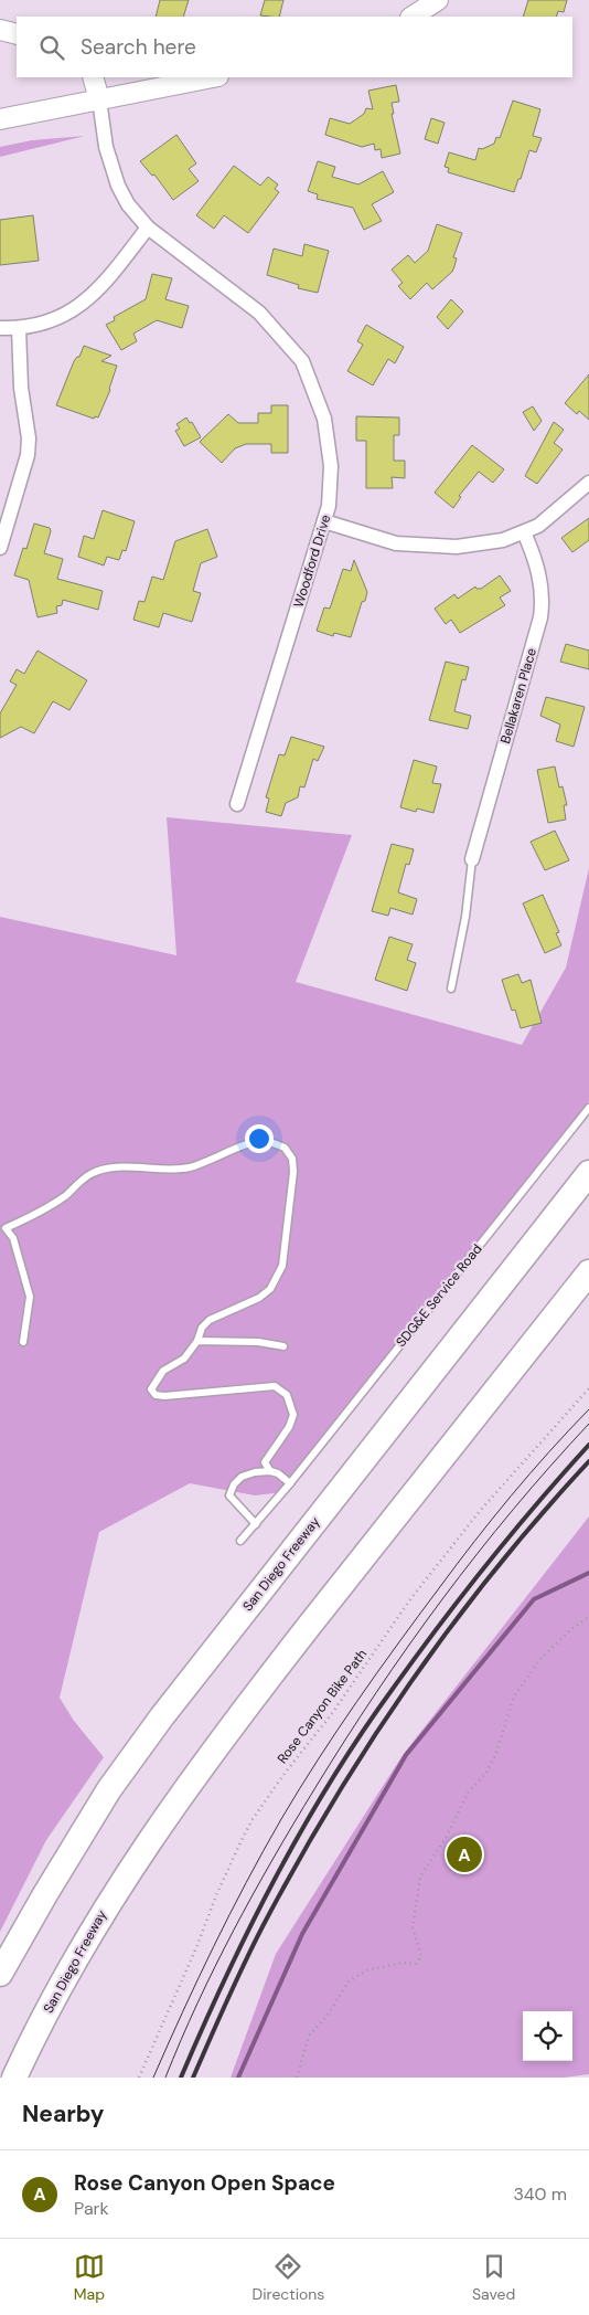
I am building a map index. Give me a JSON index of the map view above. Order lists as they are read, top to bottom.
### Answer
{
  "streets": {
    "highway": ["San Diego Freeway"],
    "street": ["Woodford Drive", "Bellakaren Place"],
    "lane": ["SDG&E Service Road"],
    "path": ["Rose Canyon Bike Path"]
  },
  "page": {
    "search": "Search here",
    "pins": "A",
    "heading": "Nearby",
    "list": [
      {
        "mark": "A",
        "name": "Rose Canyon Open Space",
        "note": "Park",
        "value": "340 m"
      }
    ],
    "nav": ["Map", "Directions", "Saved"]
  }
}
